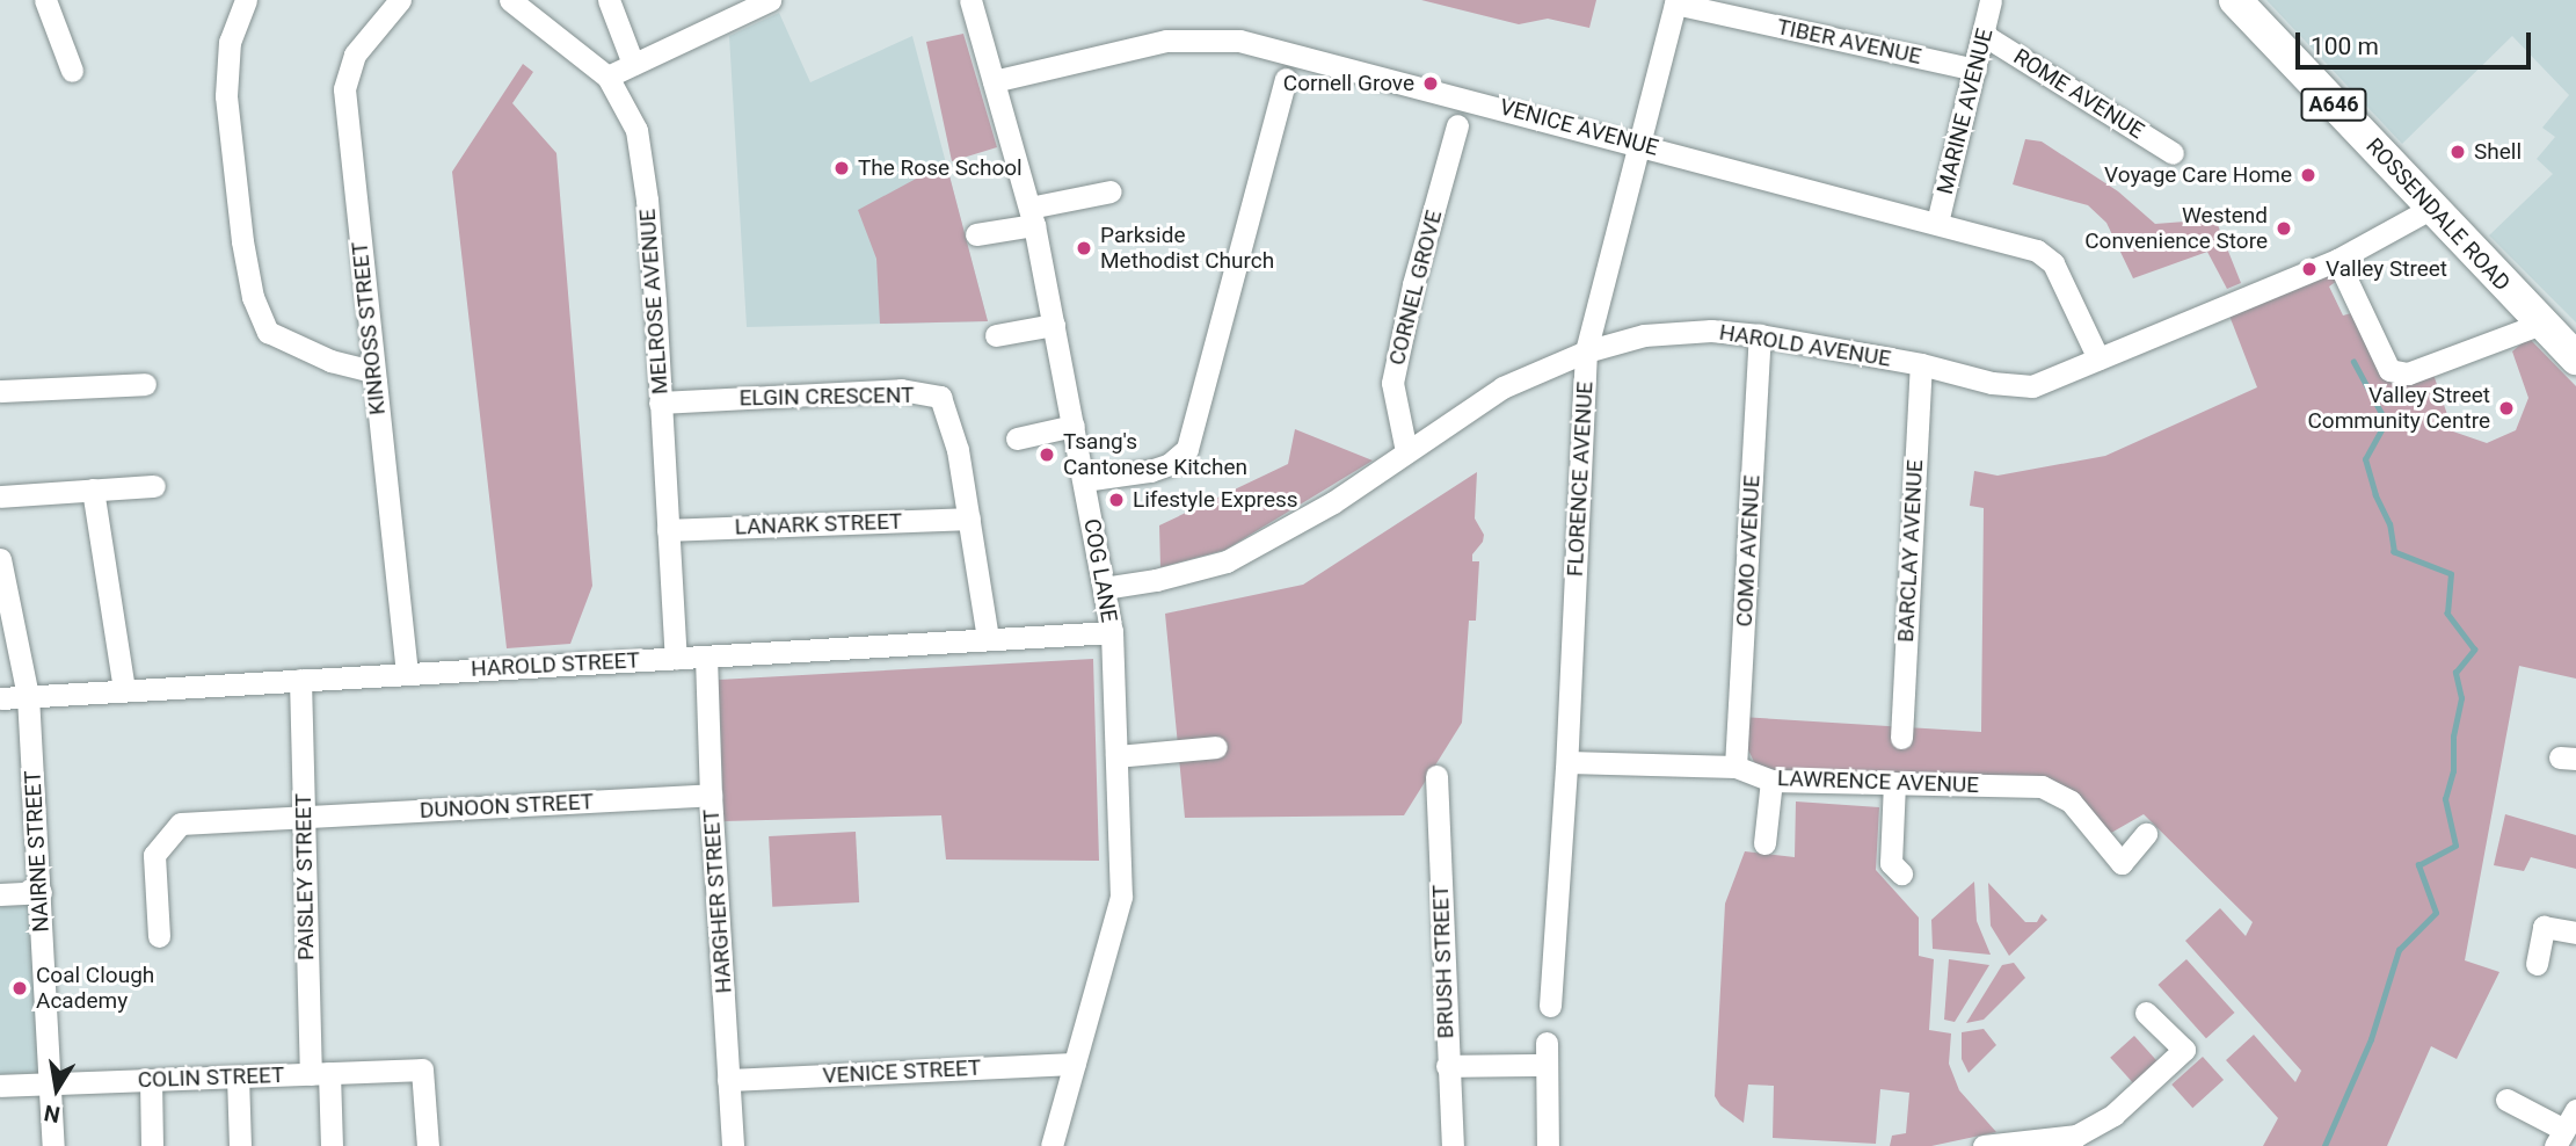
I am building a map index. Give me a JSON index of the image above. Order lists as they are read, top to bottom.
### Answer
{
  "streets": {
    "highway": ["A646", "ROSSENDALE ROAD"],
    "street": [
      "TIBER AVENUE",
      "ROME AVENUE",
      "MARINE AVENUE",
      "VENICE AVENUE",
      "CORNEL GROVE",
      "MELROSE AVENUE",
      "KINROSS STREET",
      "HAROLD AVENUE",
      "ELGIN CRESCENT",
      "FLORENCE AVENUE",
      "LANARK STREET",
      "COMO AVENUE",
      "BARCLAY AVENUE",
      "COG LANE",
      "HAROLD STREET",
      "LAWRENCE AVENUE",
      "DUNOON STREET",
      "NAIRNE STREET",
      "PAISLEY STREET",
      "HARGHER STREET",
      "BRUSH STREET",
      "VENICE STREET",
      "COLIN STREET"
    ]
  },
  "crossings": [
    ["TIBER AVENUE", "MARINE AVENUE"],
    ["TIBER AVENUE", "FLORENCE AVENUE"],
    ["ROME AVENUE", "MARINE AVENUE"],
    ["MARINE AVENUE", "VENICE AVENUE"],
    ["VENICE AVENUE", "HAROLD AVENUE"],
    ["VENICE AVENUE", "FLORENCE AVENUE"],
    ["VENICE AVENUE", "COG LANE"],
    ["ROSSENDALE ROAD", "HAROLD AVENUE"],
    ["CORNEL GROVE", "HAROLD AVENUE"],
    ["MELROSE AVENUE", "ELGIN CRESCENT"],
    ["MELROSE AVENUE", "LANARK STREET"],
    ["MELROSE AVENUE", "HAROLD STREET"],
    ["KINROSS STREET", "HAROLD STREET"],
    ["HAROLD AVENUE", "FLORENCE AVENUE"],
    ["HAROLD AVENUE", "COMO AVENUE"],
    ["HAROLD AVENUE", "BARCLAY AVENUE"],
    ["HAROLD AVENUE", "COG LANE"],
    ["ELGIN CRESCENT", "LANARK STREET"],
    ["ELGIN CRESCENT", "HAROLD STREET"],
    ["FLORENCE AVENUE", "LAWRENCE AVENUE"],
    ["COMO AVENUE", "LAWRENCE AVENUE"],
    ["COG LANE", "HAROLD STREET"],
    ["COG LANE", "VENICE STREET"],
    ["HAROLD STREET", "NAIRNE STREET"],
    ["HAROLD STREET", "PAISLEY STREET"],
    ["HAROLD STREET", "HARGHER STREET"],
    ["DUNOON STREET", "PAISLEY STREET"],
    ["DUNOON STREET", "HARGHER STREET"],
    ["NAIRNE STREET", "COLIN STREET"],
    ["PAISLEY STREET", "COLIN STREET"],
    ["HARGHER STREET", "VENICE STREET"]
  ],
  "places": [
    "Cornell Grove",
    "Shell",
    "The Rose School",
    "Voyage Care Home",
    "Westend Convenience Store",
    "Parkside Methodist Church",
    "Valley Street",
    "Valley Street Community Centre",
    "Tsang's Cantonese Kitchen",
    "Lifestyle Express",
    "Coal Clough Academy"
  ],
  "scale_bar": "100 m",
  "north": "bottom"
}
